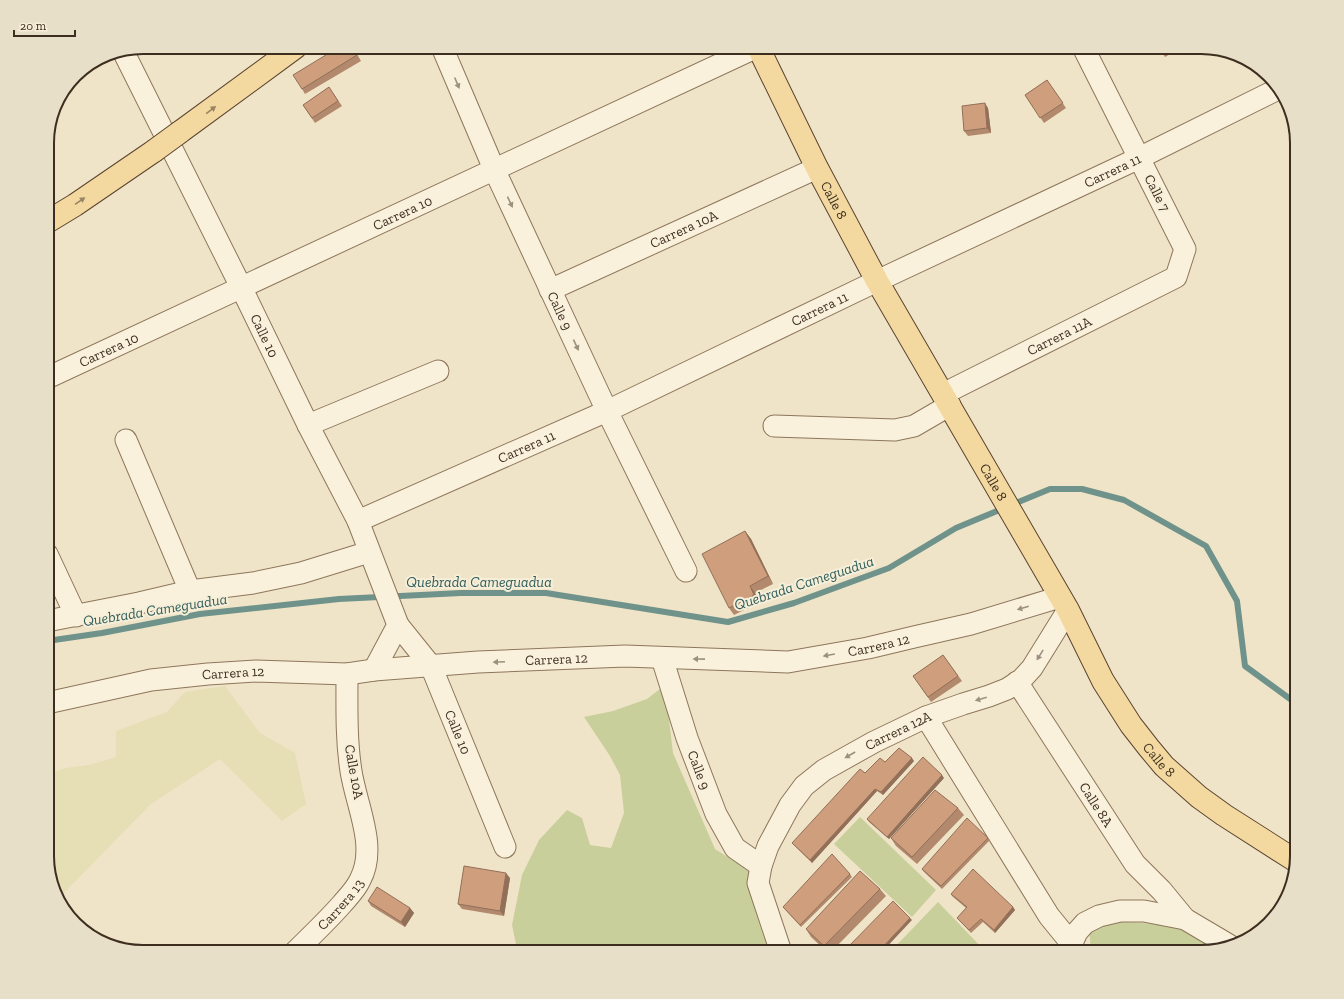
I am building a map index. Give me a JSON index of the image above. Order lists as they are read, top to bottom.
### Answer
{
  "streets": {
    "main road": ["Calle 8"],
    "street": [
      "Carrera 11",
      "Calle 7",
      "Carrera 10",
      "Carrera 10A",
      "Calle 9",
      "Calle 10",
      "Carrera 11A",
      "Carrera 12",
      "Carrera 12A",
      "Calle 10A",
      "Calle 8A",
      "Carrera 13"
    ]
  },
  "crossings": [
    ["Carrera 11", "Calle 7"],
    ["Carrera 11", "Calle 8"],
    ["Carrera 11", "Calle 9"],
    ["Carrera 11", "Calle 10"],
    ["Calle 7", "Carrera 11A"],
    ["Calle 8", "Carrera 10A"],
    ["Calle 8", "Carrera 11A"],
    ["Calle 8", "Carrera 12"],
    ["Calle 8", "Carrera 12A"],
    ["Carrera 10", "Calle 9"],
    ["Carrera 10", "Calle 10"],
    ["Carrera 10A", "Calle 9"],
    ["Calle 9", "Carrera 12"],
    ["Calle 9", "Carrera 12A"],
    ["Calle 10", "Carrera 12"],
    ["Carrera 12", "Carrera 12A"],
    ["Carrera 12", "Calle 10A"],
    ["Carrera 12A", "Calle 8A"],
    ["Calle 10A", "Carrera 13"]
  ],
  "one_way": ["Calle 9", "Carrera 12", "Carrera 12A"],
  "water": ["Quebrada Cameguadua"],
  "scale_bar": "20 m"
}
